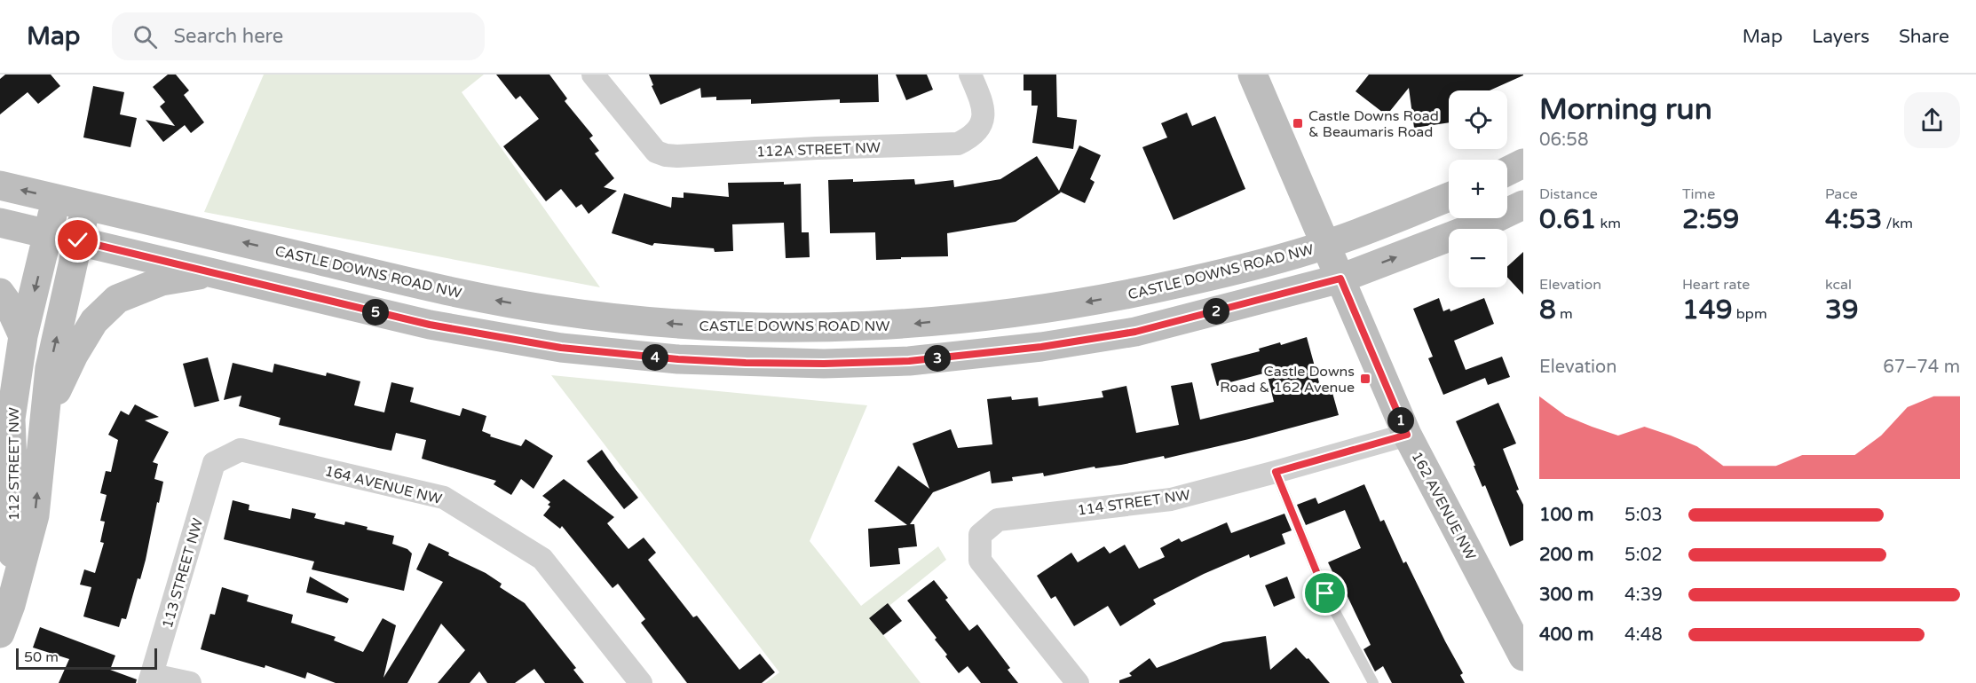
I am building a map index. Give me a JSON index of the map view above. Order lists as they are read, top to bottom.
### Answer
{
  "streets": {
    "main road": ["CASTLE DOWNS ROAD NW", "112 STREET NW", "162 AVENUE NW"],
    "street": [
      "112A STREET NW",
      "164 AVENUE NW",
      "114 STREET NW",
      "113 STREET NW"
    ]
  },
  "crossings": [
    ["CASTLE DOWNS ROAD NW", "112 STREET NW"],
    ["CASTLE DOWNS ROAD NW", "162 AVENUE NW"],
    ["164 AVENUE NW", "113 STREET NW"],
    ["114 STREET NW", "162 AVENUE NW"]
  ],
  "places": {
    "transit": ["Castle Downs Road & Beaumaris Road", "Castle Downs Road & 162 Avenue"]
  },
  "scale_bar": "50 m",
  "page": {
    "header": "Map",
    "search": "Search here",
    "nav": ["Map", "Layers", "Share"],
    "heading": ["Morning run", "06:58"],
    "map_buttons": ["+", "−"],
    "stats": [
      ["Distance", "0.61 km"],
      ["Time", "2:59"],
      ["Pace", "4:53 /km"],
      ["Elevation", "8 m"],
      ["Heart rate", "149 bpm"],
      ["kcal", "39"]
    ],
    "pins": [
      "2",
      "5",
      "4",
      "3",
      "1"
    ],
    "chart": ["Elevation", "67–74 m"],
    "list": [
      {
        "name": "100 m",
        "note": "5:03"
      },
      {
        "name": "200 m",
        "note": "5:02"
      },
      {
        "name": "300 m",
        "note": "4:39"
      },
      {
        "name": "400 m",
        "note": "4:48"
      }
    ],
    "scale": "50 m"
  }
}
